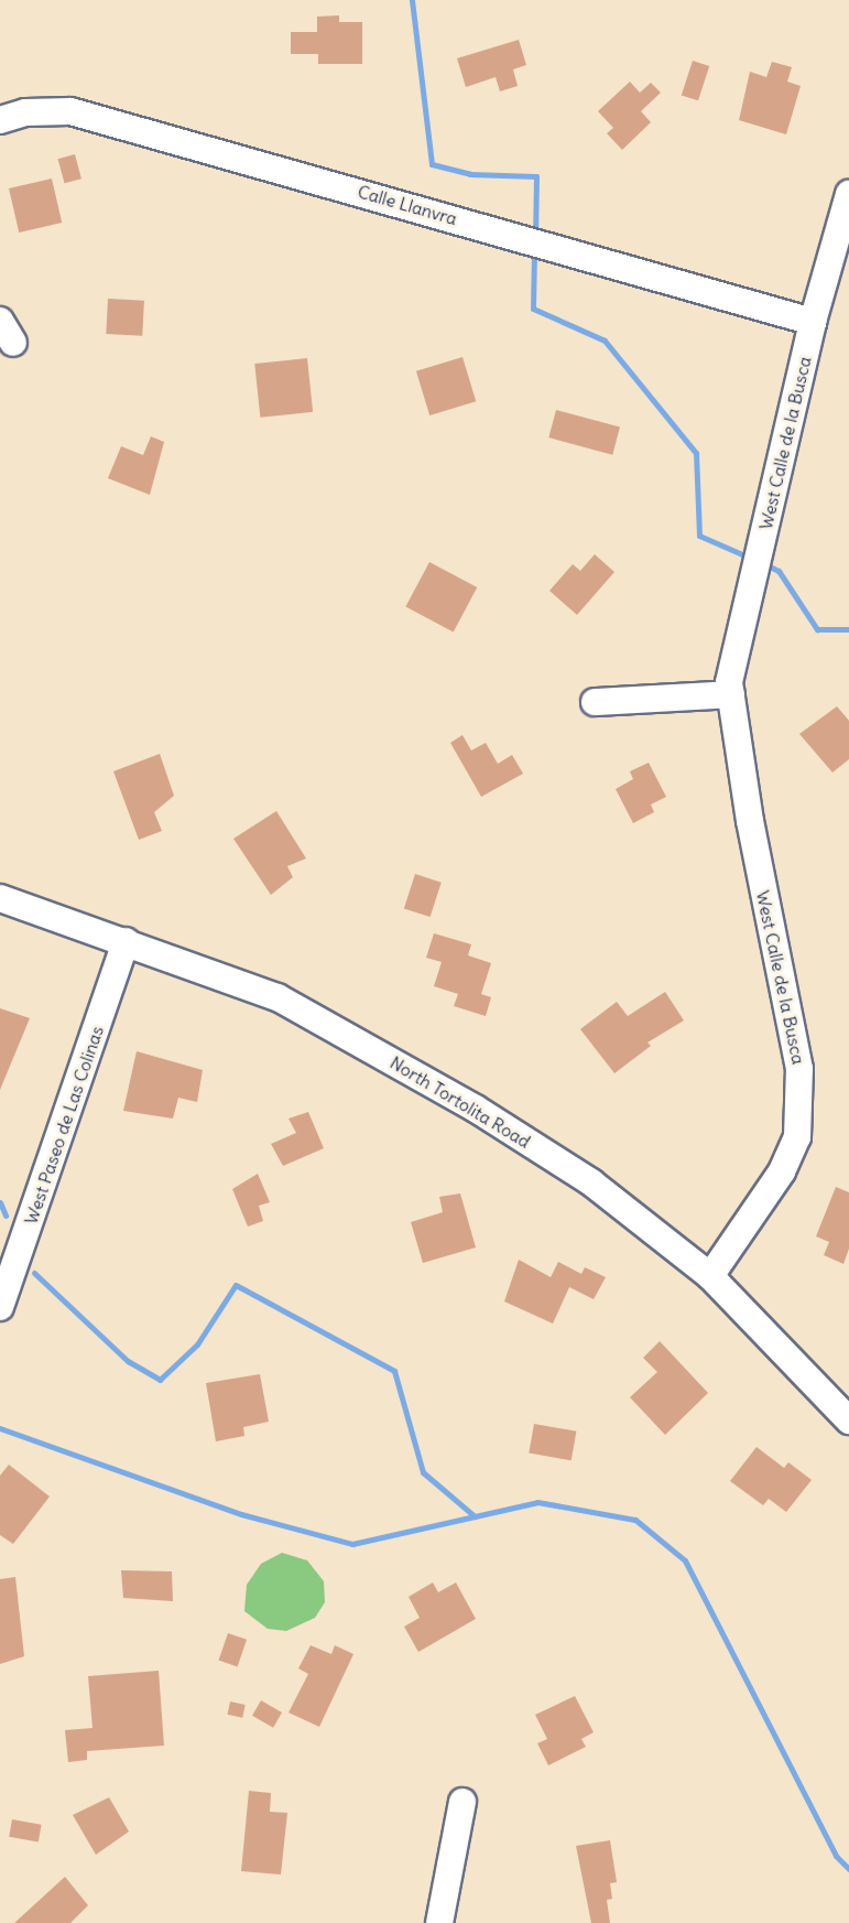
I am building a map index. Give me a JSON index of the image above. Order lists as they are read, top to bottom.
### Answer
{
  "streets": {
    "street": [
      "Calle Llanvra",
      "West Calle de la Busca",
      "North Tortolita Road",
      "West Paseo de Las Colinas"
    ]
  },
  "crossings": [
    ["Calle Llanvra", "West Calle de la Busca"],
    ["West Calle de la Busca", "North Tortolita Road"],
    ["North Tortolita Road", "West Paseo de Las Colinas"]
  ]
}
